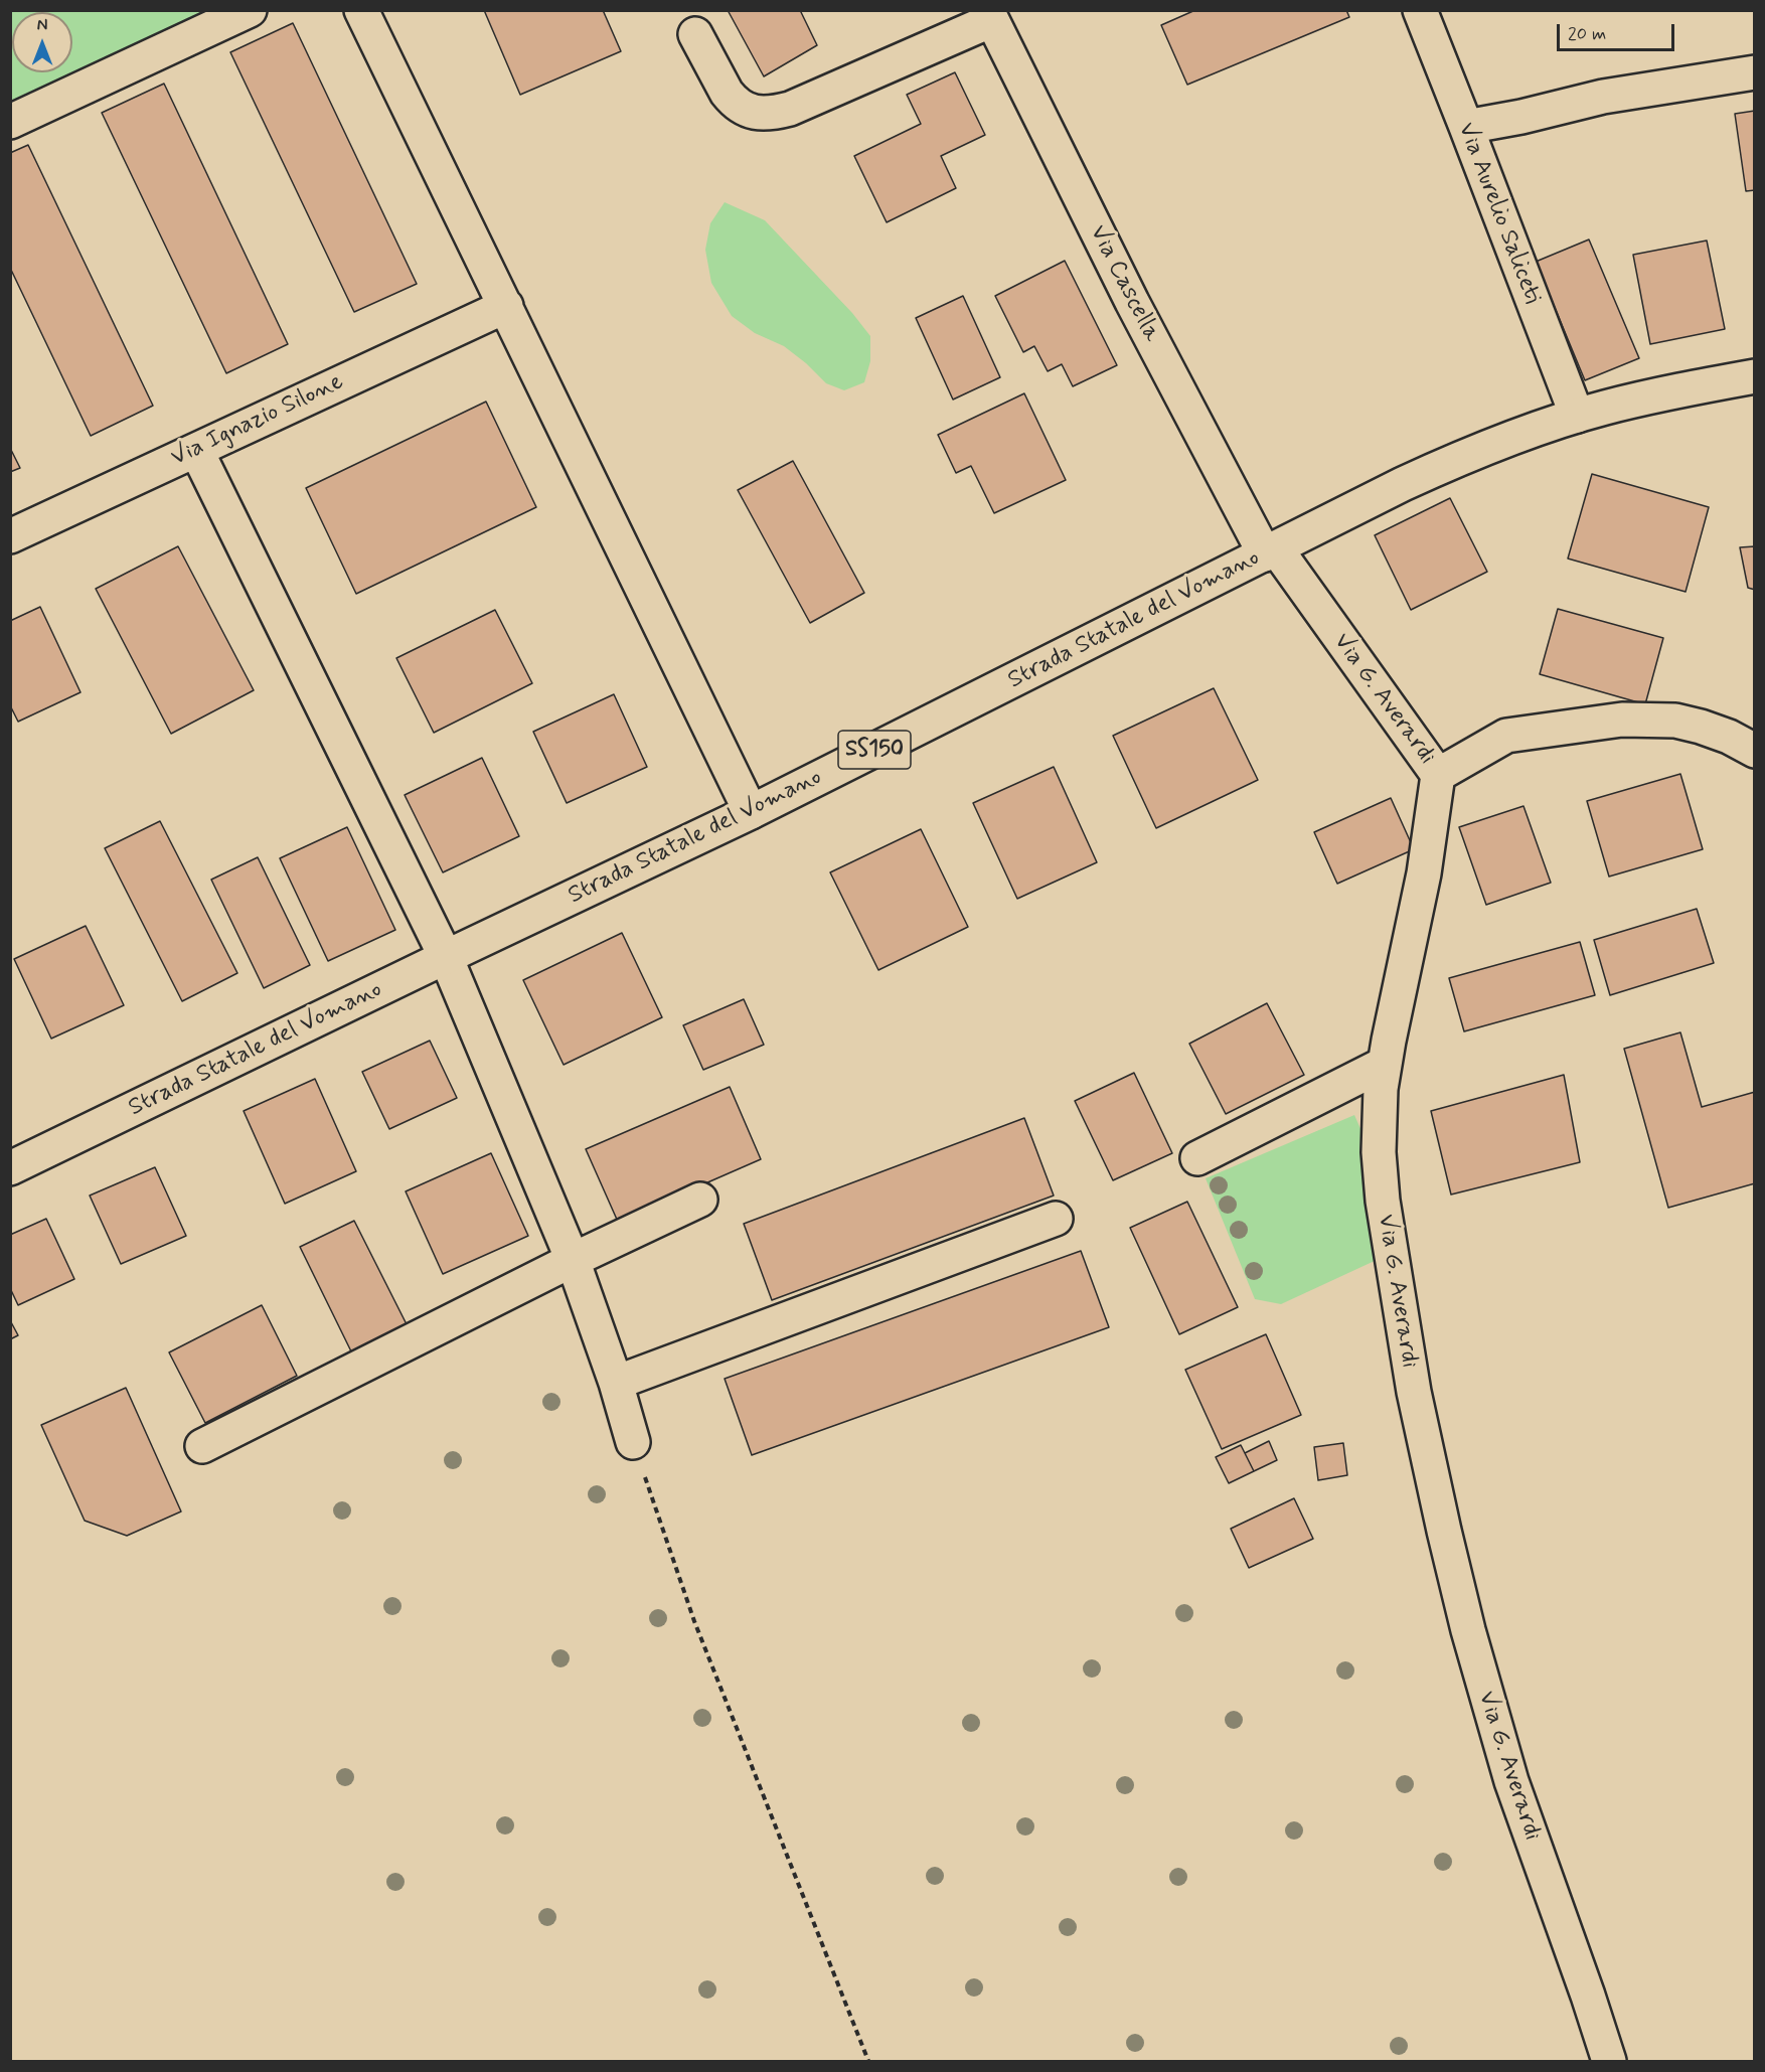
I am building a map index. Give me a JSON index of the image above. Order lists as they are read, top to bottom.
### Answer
{
  "streets": {
    "street": [
      "Via Aurelio Saliceti",
      "Via Cascella",
      "Via Ignazio Silone",
      "Strada Statale del Vomano",
      "Via G. Averardi",
      "SS150"
    ]
  },
  "crossings": [
    ["Via Aurelio Saliceti", "Strada Statale del Vomano"],
    ["Via Cascella", "Strada Statale del Vomano"],
    ["Via Cascella", "Via G. Averardi"],
    ["Strada Statale del Vomano", "Via G. Averardi"]
  ],
  "scale_bar": "20 m",
  "north": "top"
}
